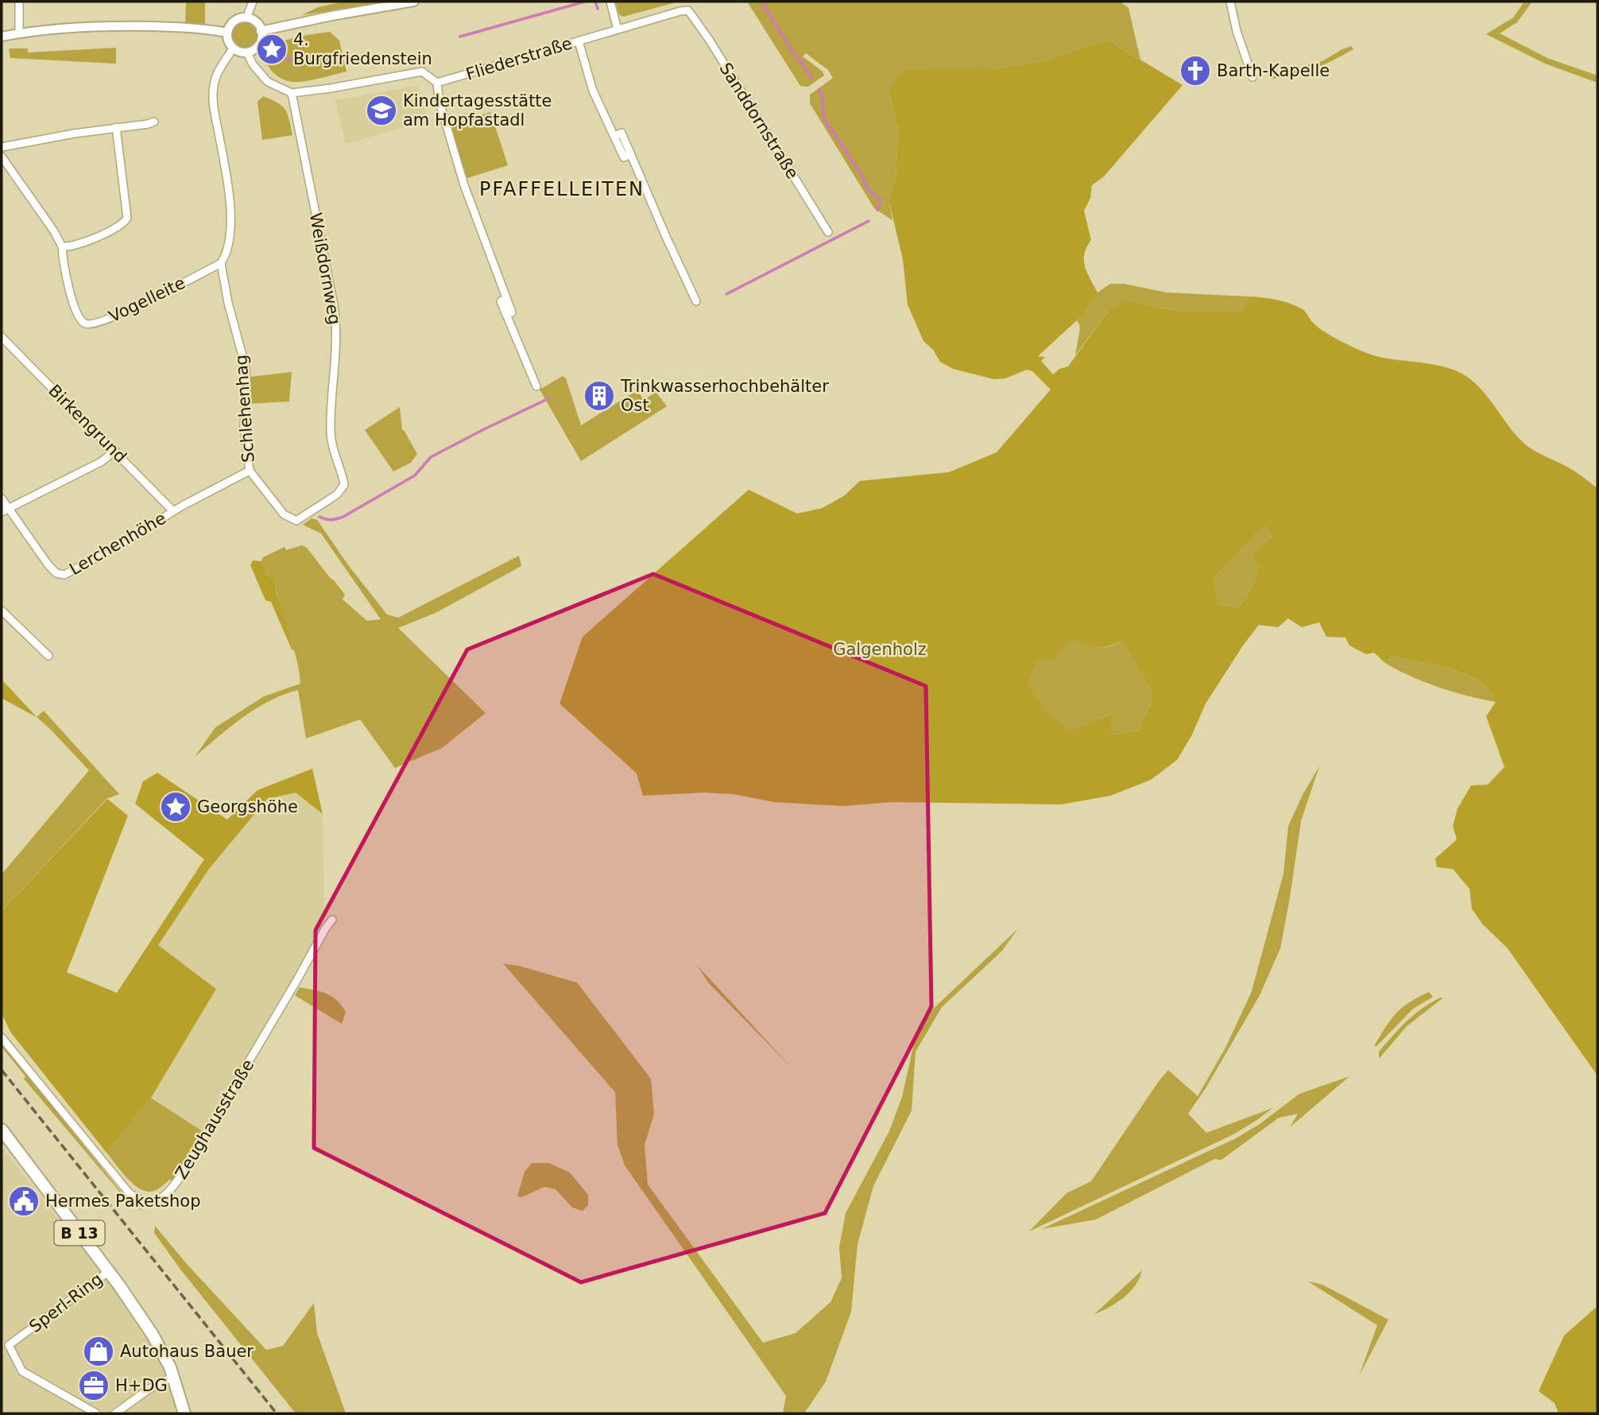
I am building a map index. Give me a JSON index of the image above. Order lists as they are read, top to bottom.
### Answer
{
  "streets": {
    "main road": ["B 13"],
    "street": [
      "Fliederstraße",
      "Sanddornstraße",
      "Weißdornweg",
      "Vogelleite",
      "Schlehenhag",
      "Birkengrund",
      "Lerchenhöhe",
      "Zeughausstraße",
      "Sperl-Ring"
    ]
  },
  "crossings": [
    ["Fliederstraße", "Sanddornstraße"],
    ["Weißdornweg", "Schlehenhag"],
    ["Vogelleite", "Schlehenhag"],
    ["Schlehenhag", "Lerchenhöhe"],
    ["Birkengrund", "Lerchenhöhe"],
    ["B 13", "Sperl-Ring"]
  ],
  "districts": ["PFAFFELLEITEN"],
  "parks": ["Galgenholz"],
  "places": {
    "place": ["4. Burgfriedenstein", "Georgshöhe"],
    "church": ["Barth-Kapelle"],
    "school or university": ["Kindertagesstätte am Hopfastadl"],
    "building": ["Trinkwasserhochbehälter Ost"],
    "public building": ["Hermes Paketshop"],
    "shop": ["Autohaus Bauer"],
    "office": ["H+DG"]
  }
}
